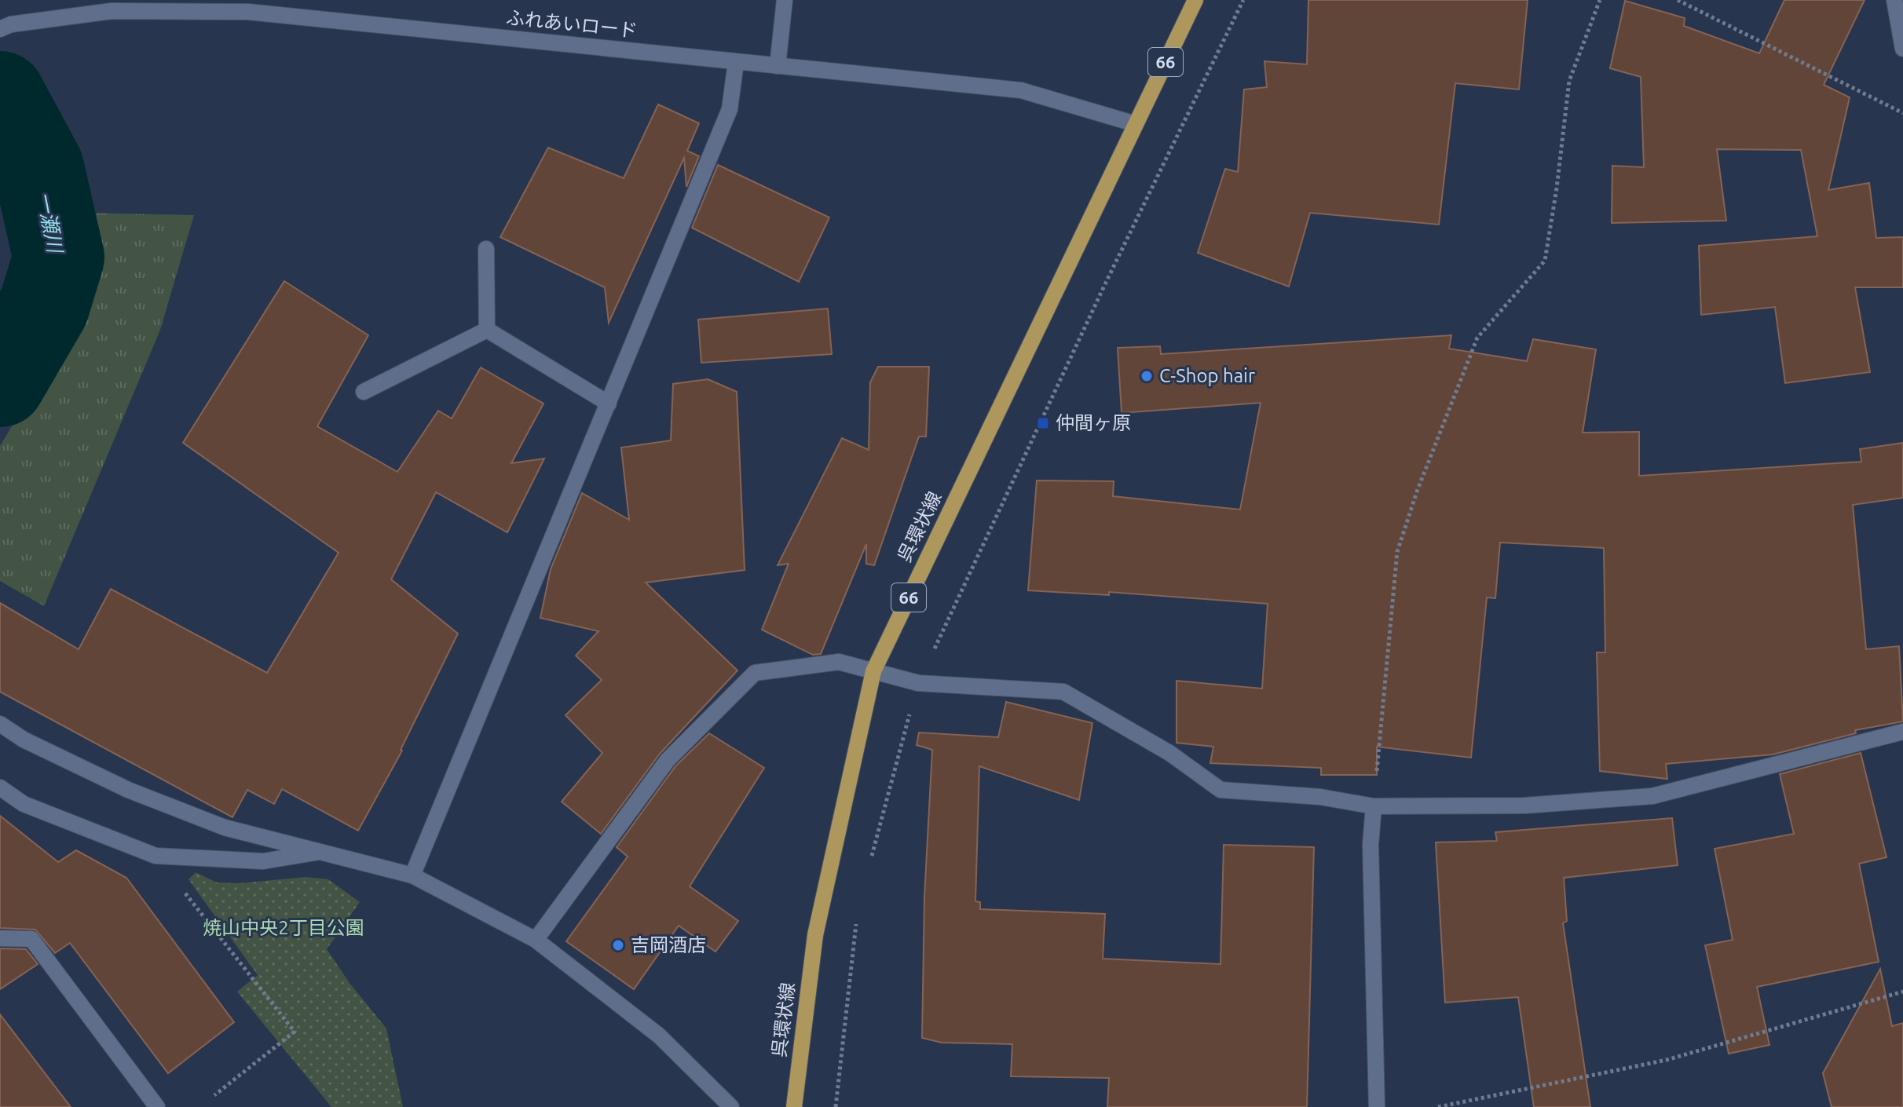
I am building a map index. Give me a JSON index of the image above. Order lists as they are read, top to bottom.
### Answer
{
  "streets": {
    "main road": ["66", "呉環状線"],
    "street": ["ふれあいロード"]
  },
  "crossings": [
    ["ふれあいロード", "呉環状線"]
  ],
  "water": ["一瀬川"],
  "parks": ["焼山中央2丁目公園"],
  "places": {
    "other": ["C-Shop hair", "吉岡酒店"],
    "transit": ["仲間ヶ原"]
  }
}
